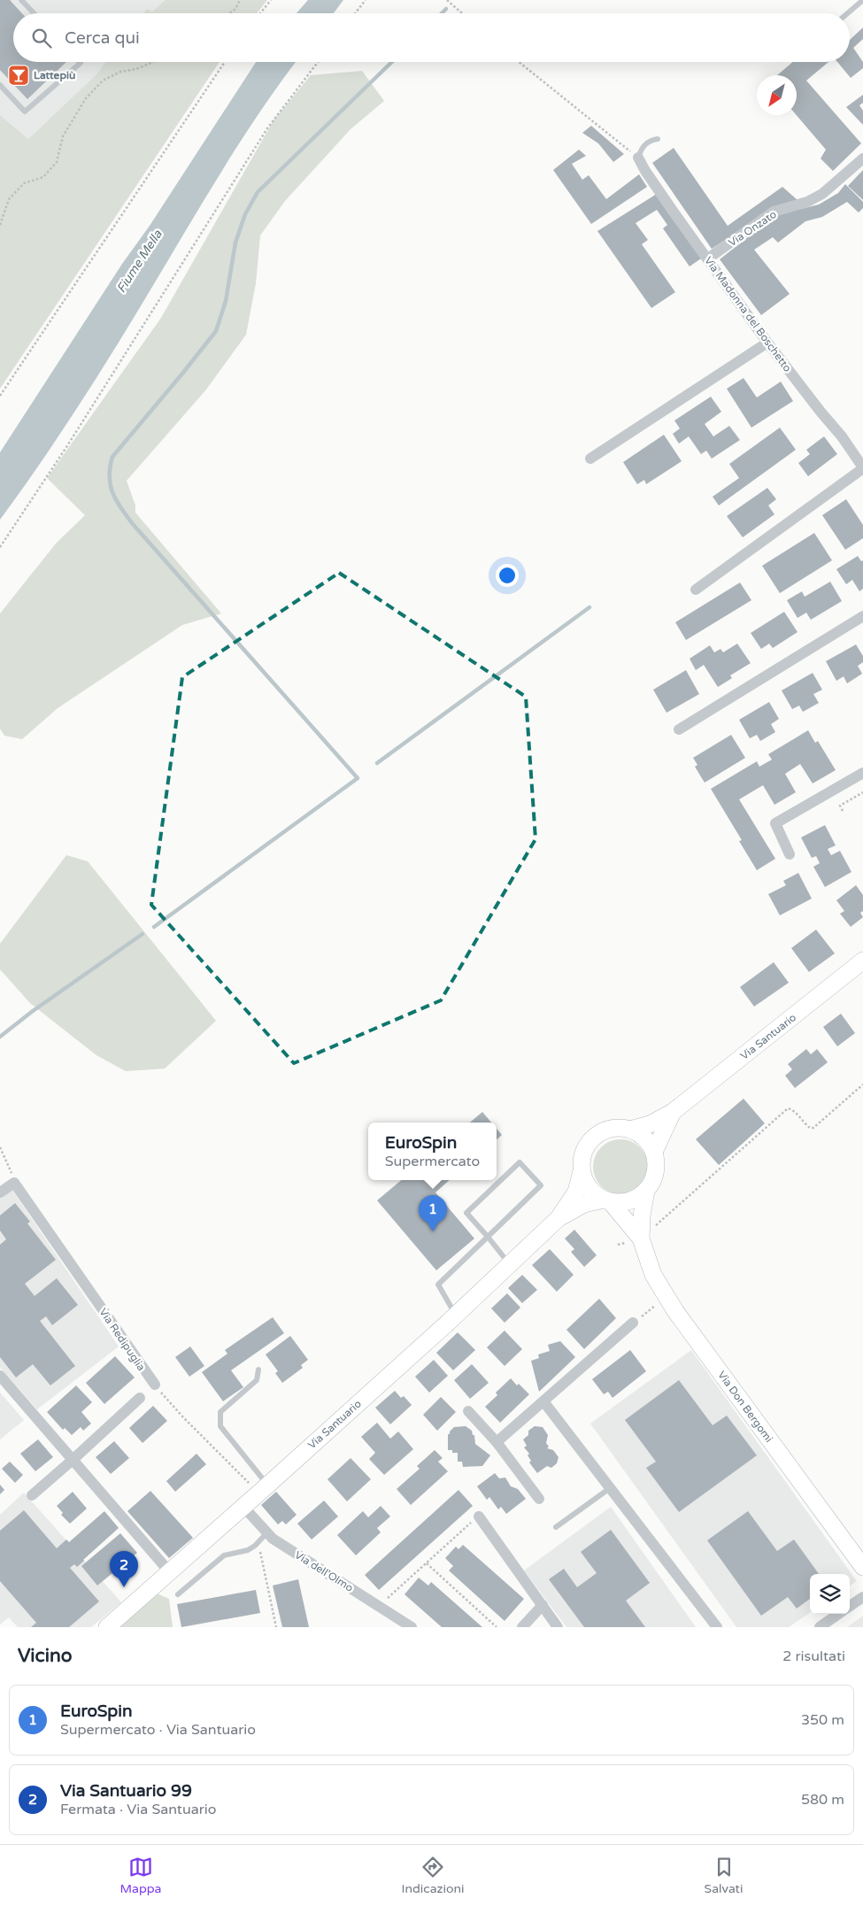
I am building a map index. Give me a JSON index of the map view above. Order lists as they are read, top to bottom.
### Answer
{
  "streets": {
    "street": [
      "Via Onzato",
      "Via Madonna del Boschetto",
      "Via Santuario",
      "Via Redipuglia",
      "Via Don Bergomi",
      "Via dell'Olmo"
    ]
  },
  "crossings": [
    ["Via Onzato", "Via Madonna del Boschetto"],
    ["Via Santuario", "Via Don Bergomi"],
    ["Via Santuario", "Via dell'Olmo"]
  ],
  "water": ["Fiume Mella"],
  "places": {
    "bar": ["Lattepiù"]
  },
  "north": "bottom left",
  "page": {
    "search": "Cerca qui",
    "popup": ["EuroSpin", "Supermercato"],
    "pins": ["1", "2"],
    "heading": ["Vicino", "2 risultati"],
    "list": [
      {
        "mark": "1",
        "name": "EuroSpin",
        "note": "Supermercato · Via Santuario",
        "value": "350 m"
      },
      {
        "mark": "2",
        "name": "Via Santuario 99",
        "note": "Fermata · Via Santuario",
        "value": "580 m"
      }
    ],
    "nav": ["Mappa", "Indicazioni", "Salvati"]
  }
}
